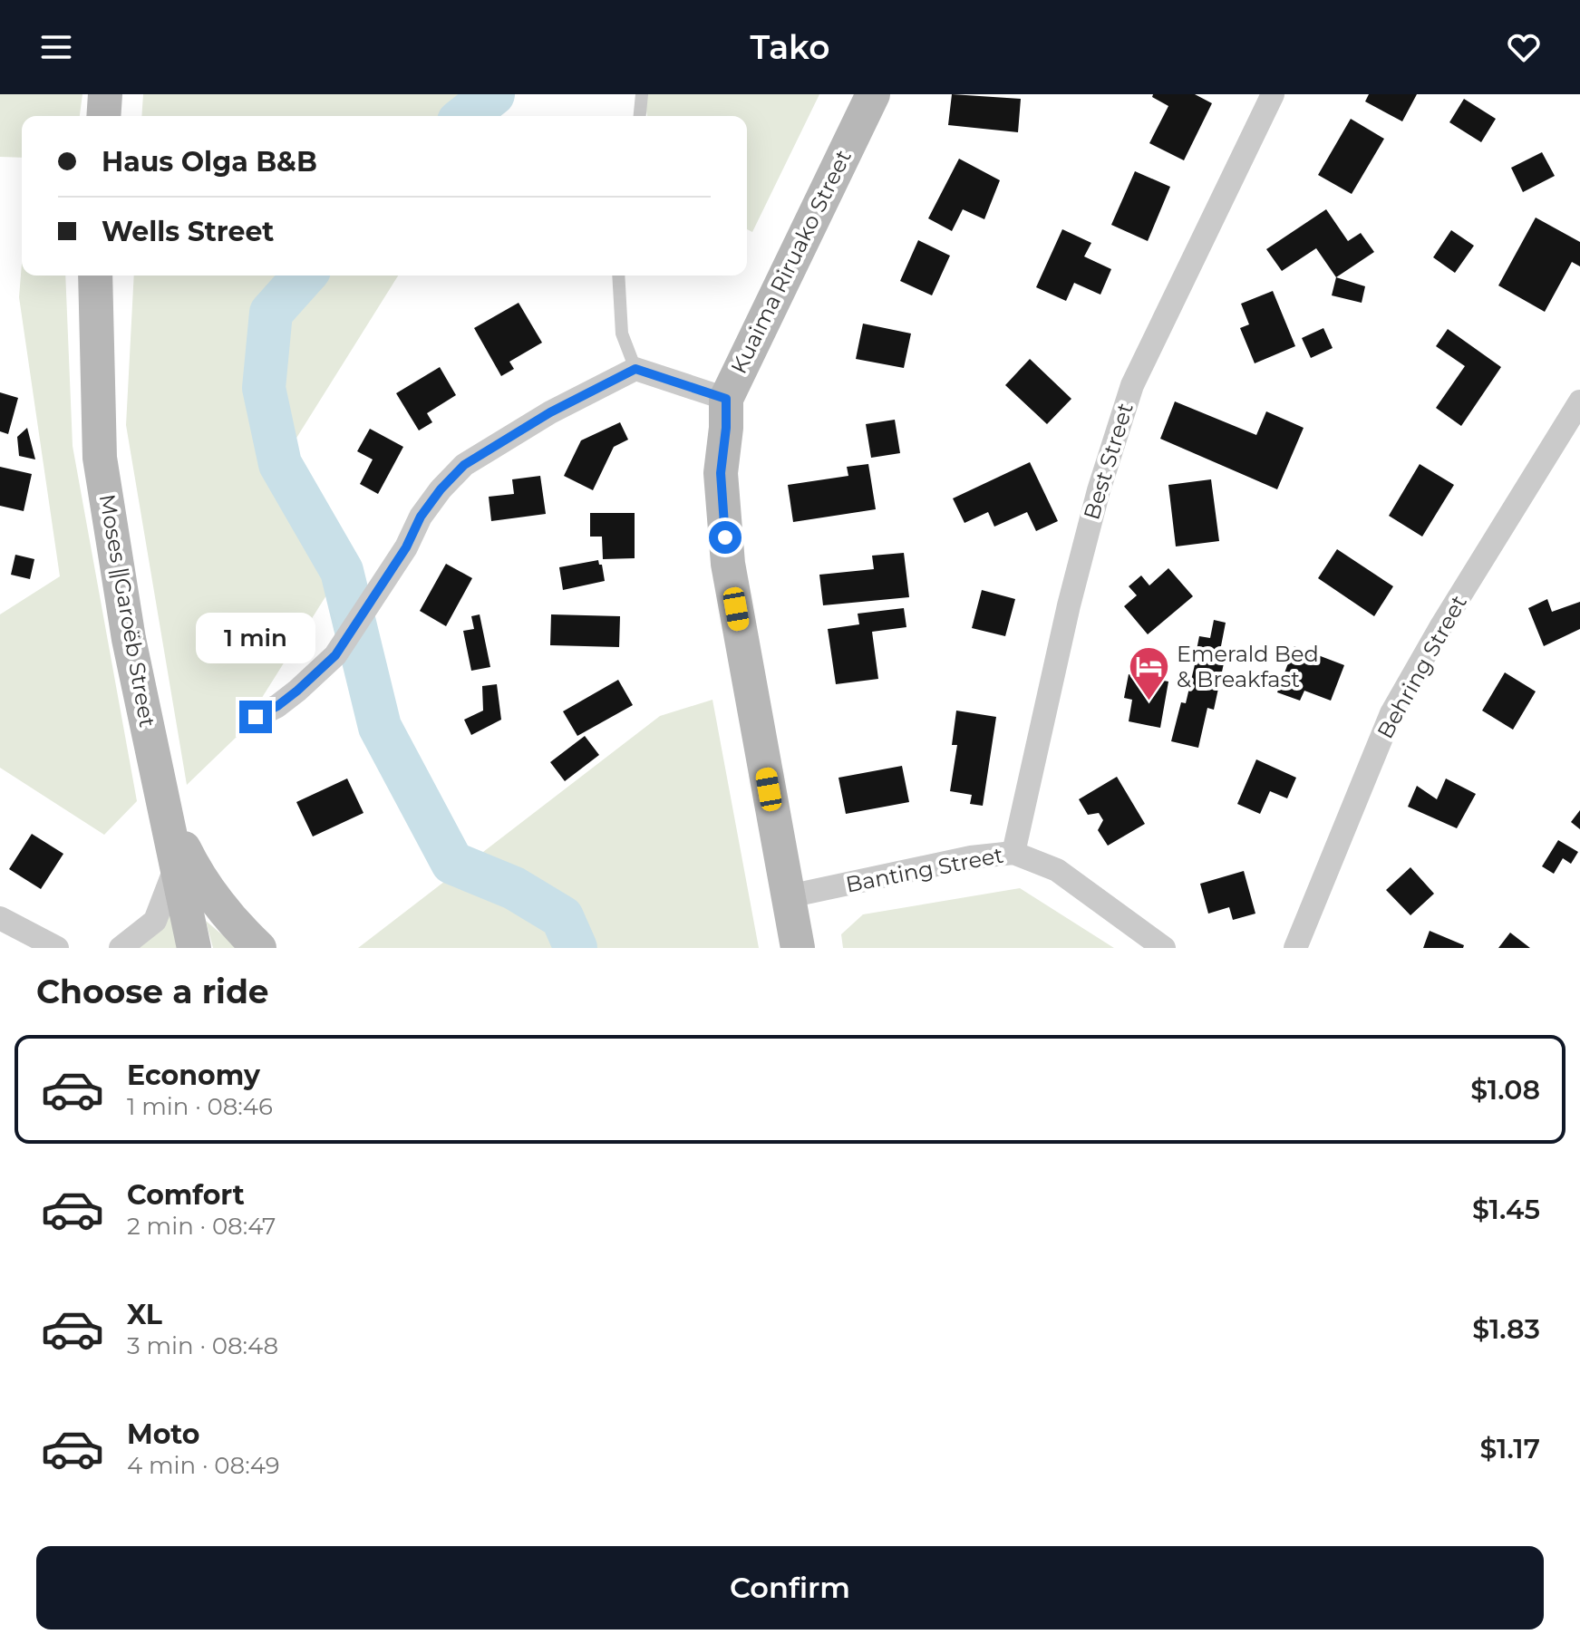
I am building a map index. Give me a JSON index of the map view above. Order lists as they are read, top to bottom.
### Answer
{
  "streets": {
    "street": [
      "Kuaima Riruako Street",
      "Best Street",
      "Moses ǁGaroëb Street",
      "Behring Street",
      "Banting Street"
    ]
  },
  "crossings": [
    ["Kuaima Riruako Street", "Banting Street"],
    ["Best Street", "Banting Street"]
  ],
  "places": {
    "hotel": ["Emerald Bed & Breakfast"]
  },
  "page": {
    "header": "Tako",
    "banner": ["Haus Olga B&B", "Wells Street"],
    "bubble": "1 min",
    "heading": "Choose a ride",
    "list": [
      {
        "name": "Economy",
        "note": "1 min · 08:46",
        "value": "$1.08"
      },
      {
        "name": "Comfort",
        "note": "2 min · 08:47",
        "value": "$1.45"
      },
      {
        "name": "XL",
        "note": "3 min · 08:48",
        "value": "$1.83"
      },
      {
        "name": "Moto",
        "note": "4 min · 08:49",
        "value": "$1.17"
      }
    ],
    "buttons": "Confirm"
  }
}
